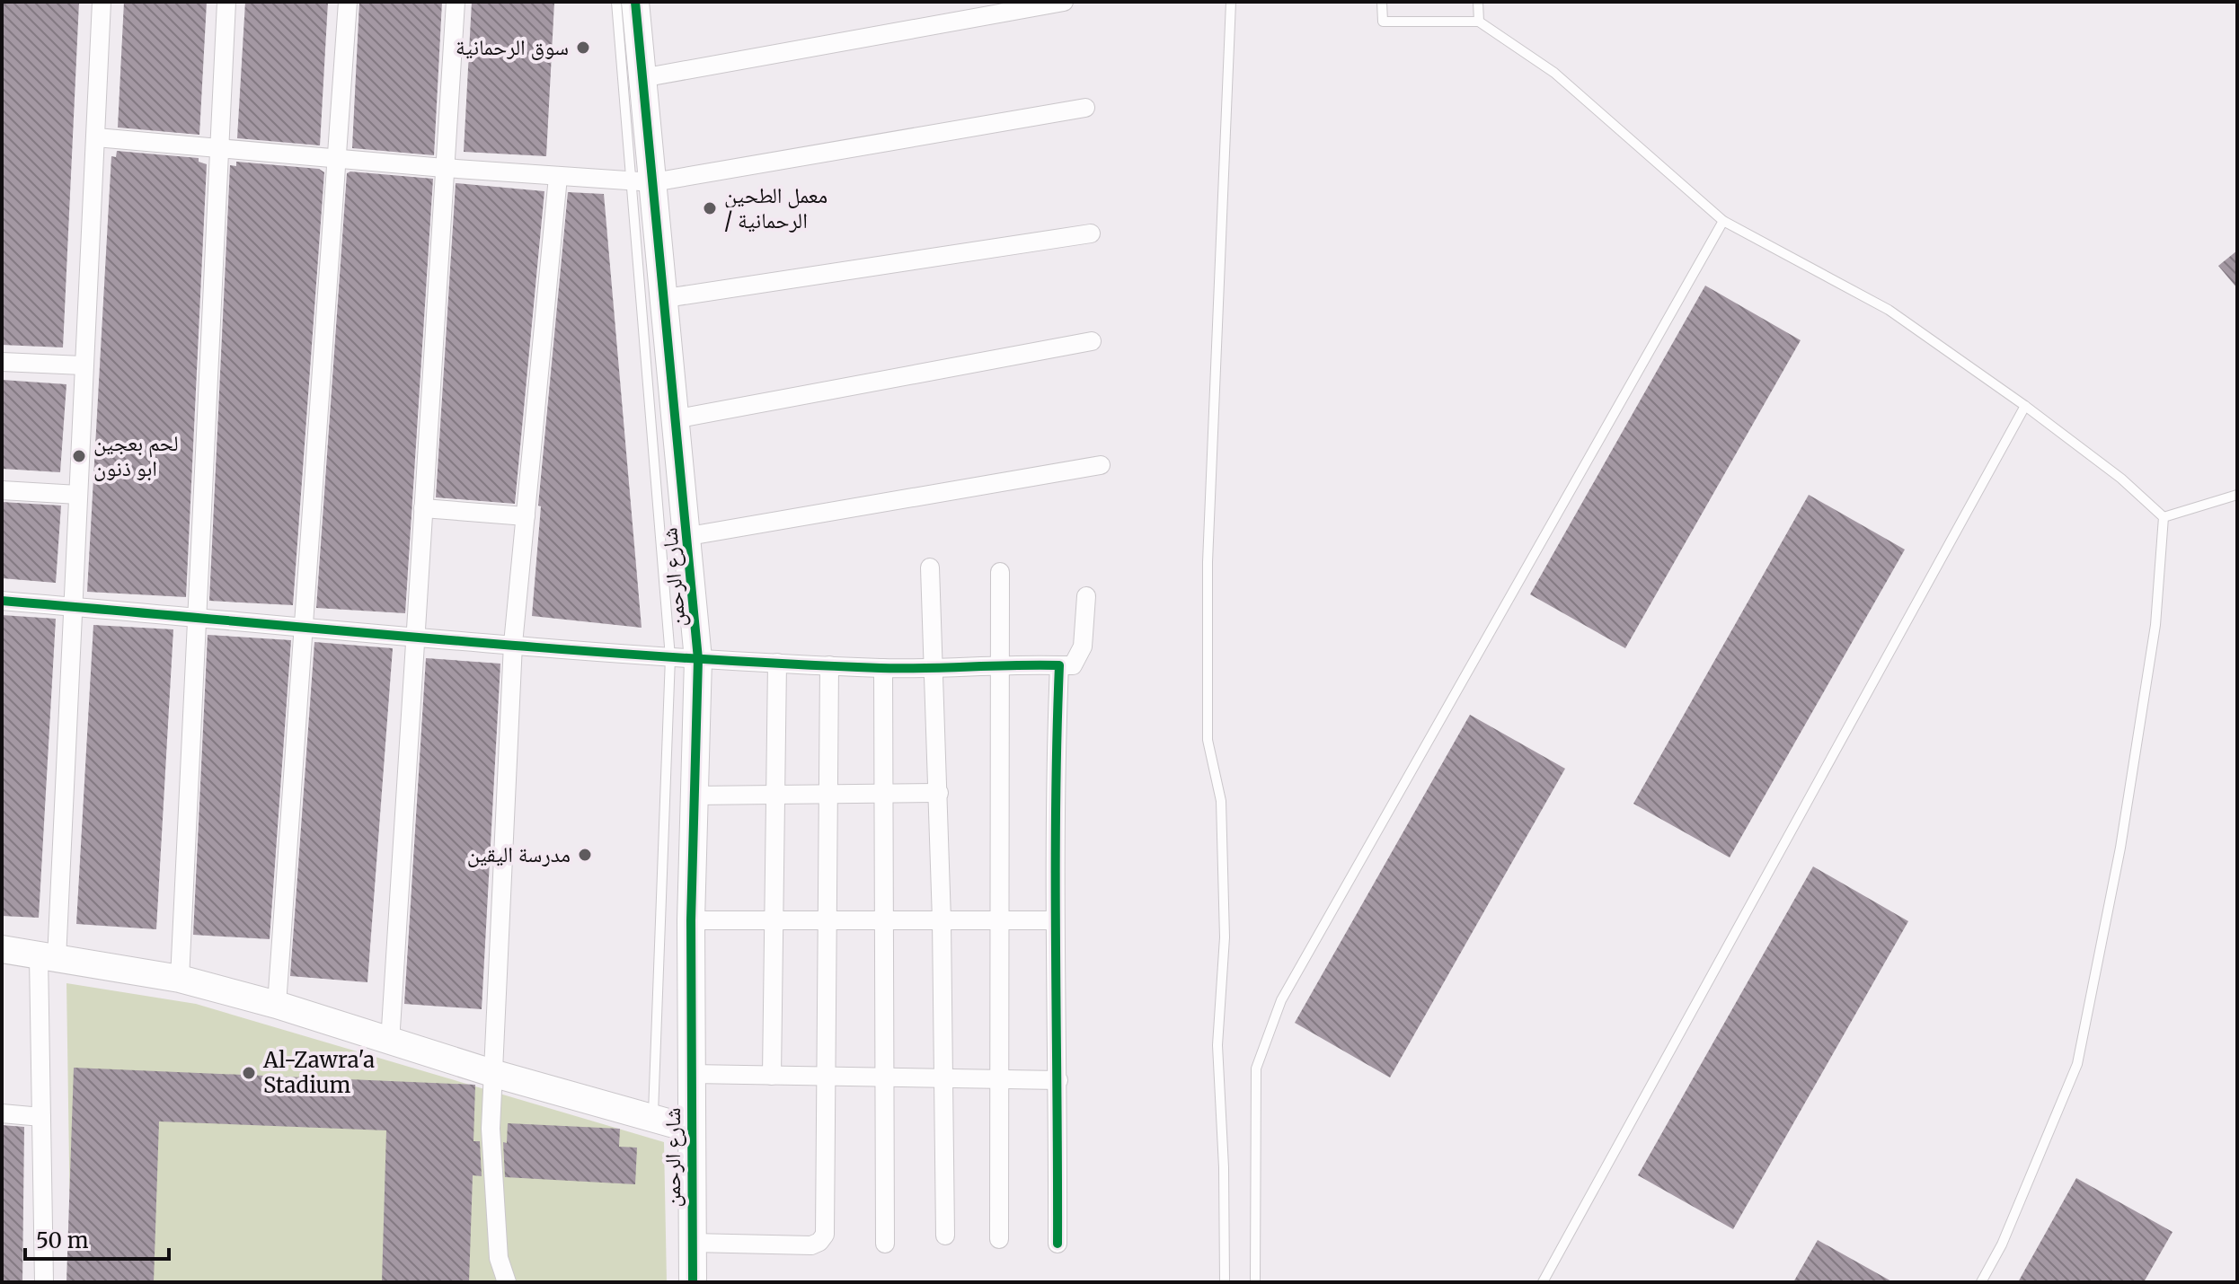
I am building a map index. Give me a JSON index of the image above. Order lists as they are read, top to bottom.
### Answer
{
  "streets": {
    "street": ["شارع الرحمن"]
  },
  "places": [
    "سوق الرحمانية",
    "معمل الطحين / الرحمانية",
    "لحم بعجين ابو ذنون",
    "مدرسة اليقين",
    "Al-Zawra'a Stadium"
  ],
  "scale_bar": "50 m"
}
